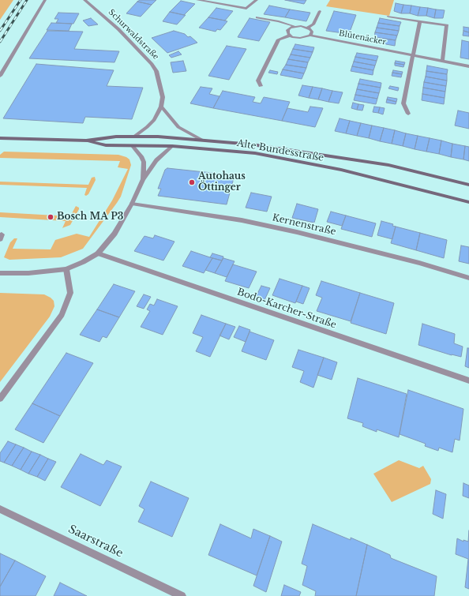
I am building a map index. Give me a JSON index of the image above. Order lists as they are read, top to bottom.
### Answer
{
  "streets": {
    "main road": ["Alte Bundesstraße"],
    "street": [
      "Schurwaldstraße",
      "Blütenäcker",
      "Kernenstraße",
      "Bodo-Karcher-Straße",
      "Saarstraße"
    ]
  },
  "crossings": [
    ["Schurwaldstraße", "Alte Bundesstraße"]
  ],
  "places": ["Autohaus Öttinger", "Bosch MA P3"]
}
